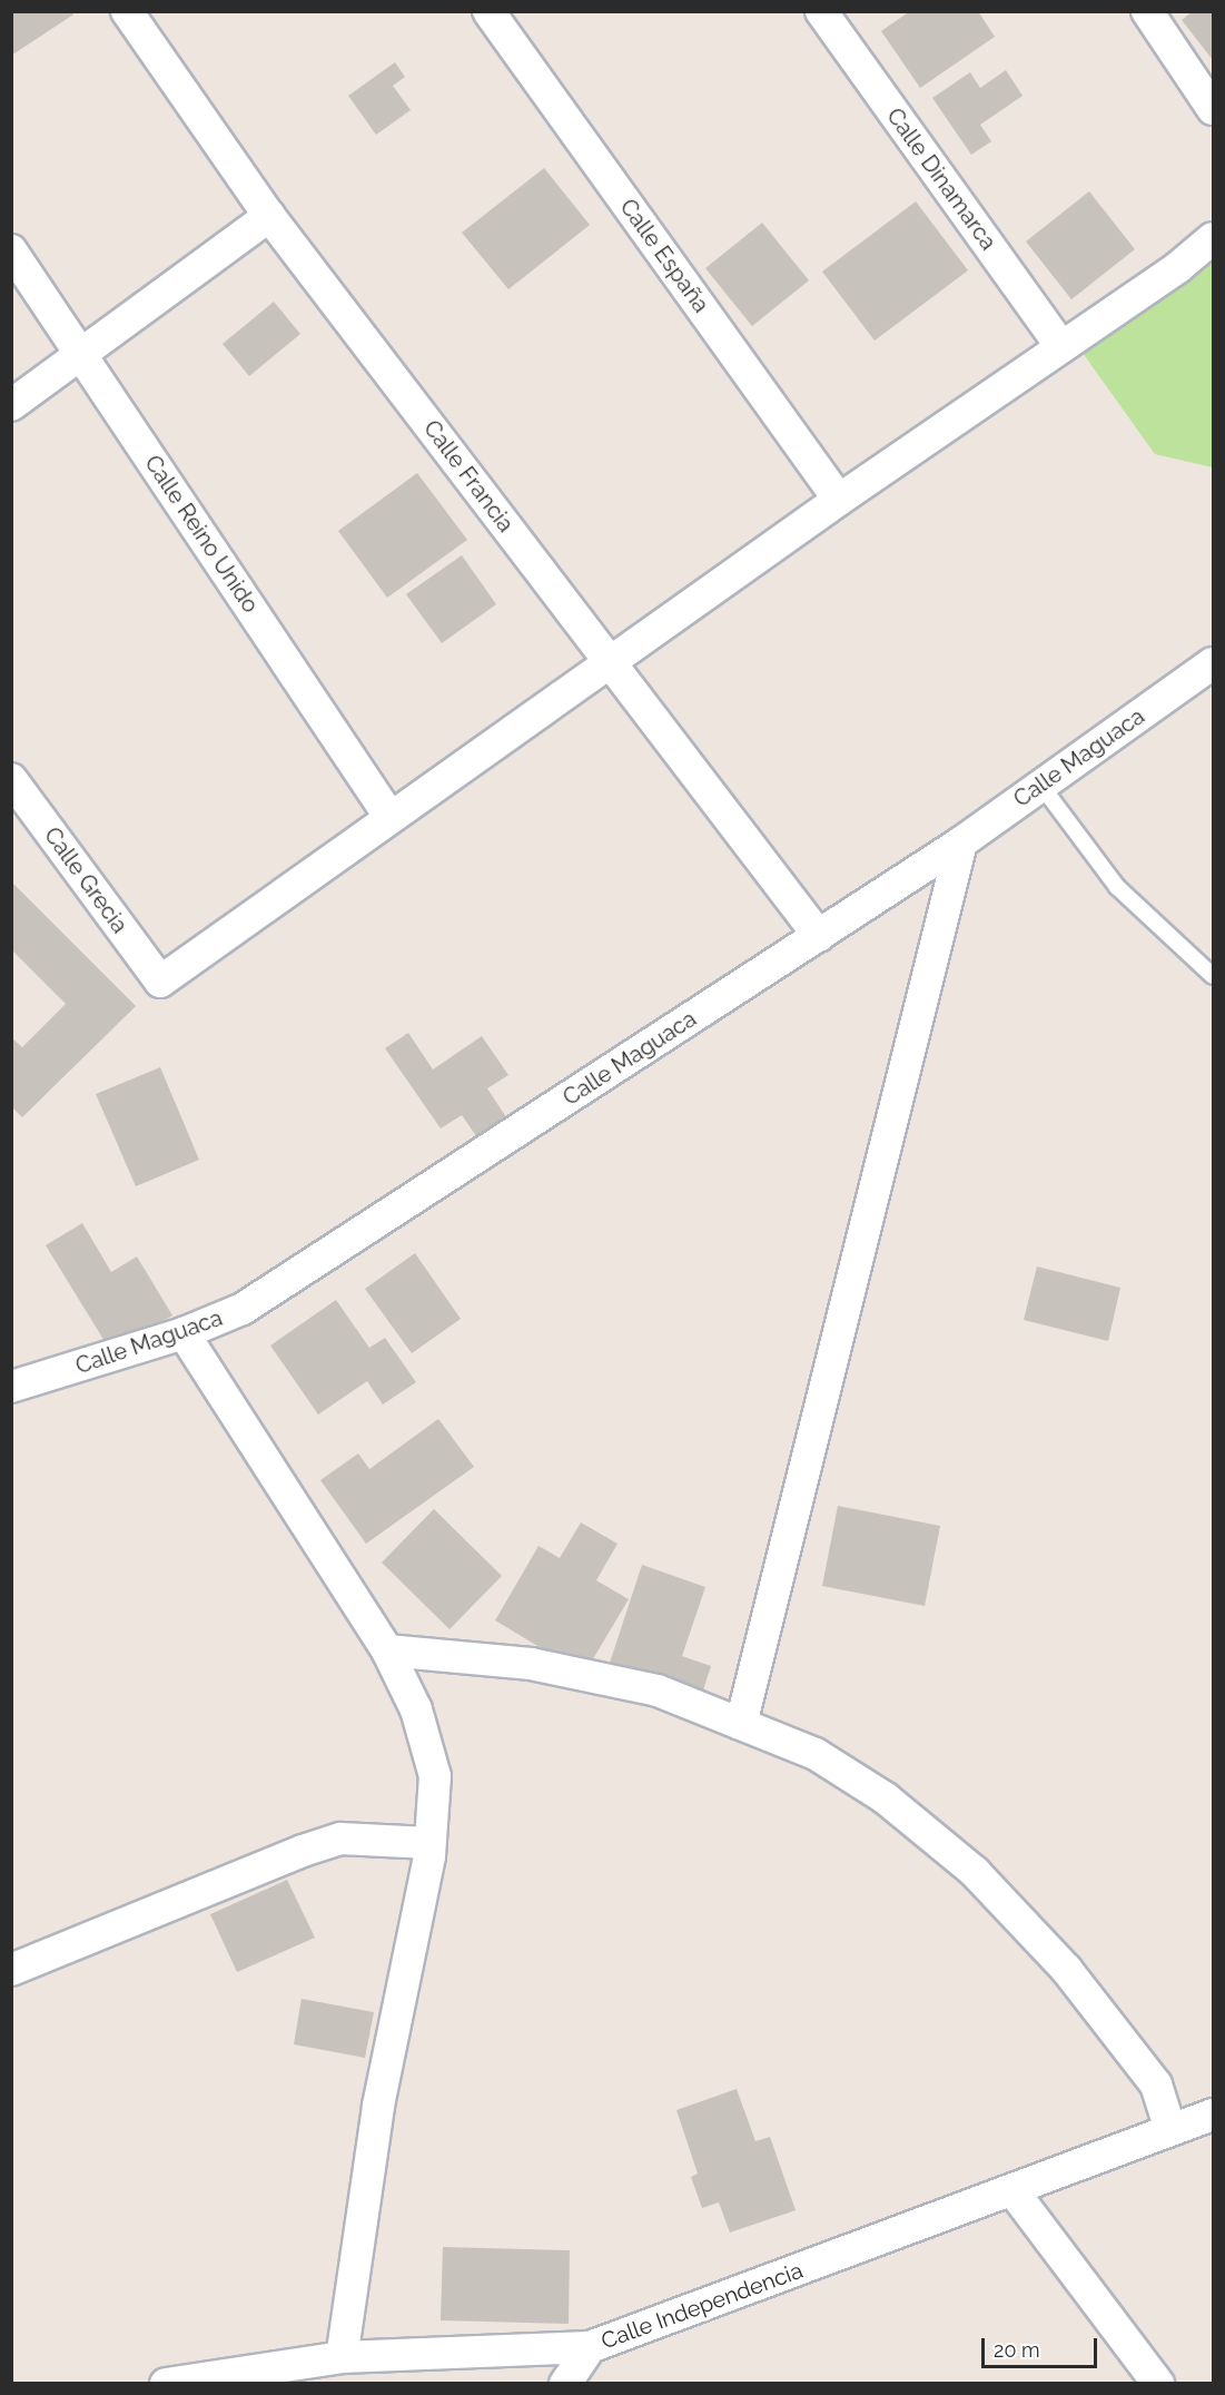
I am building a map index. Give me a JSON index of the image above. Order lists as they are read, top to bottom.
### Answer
{
  "streets": {
    "street": [
      "Calle Dinamarca",
      "Calle España",
      "Calle Francia",
      "Calle Reino Unido",
      "Calle Maguaca",
      "Calle Grecia",
      "Calle Independencia"
    ]
  },
  "crossings": [
    ["Calle Francia", "Calle Maguaca"],
    ["Calle Reino Unido", "Calle Grecia"]
  ],
  "scale_bar": "20 m"
}
